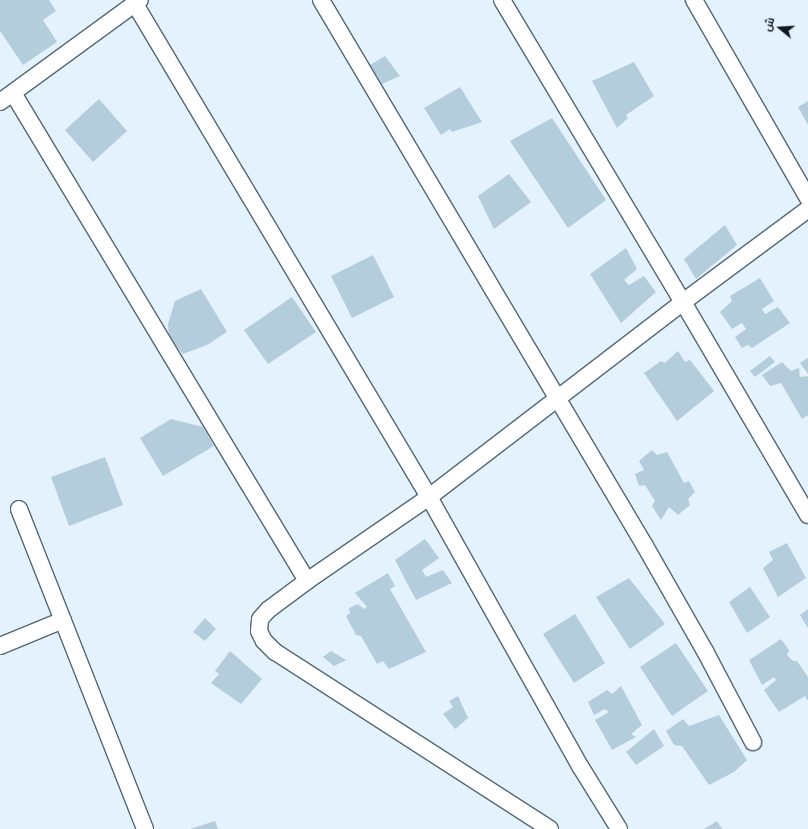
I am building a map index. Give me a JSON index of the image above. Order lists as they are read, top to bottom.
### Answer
{
  "north": "left"
}
